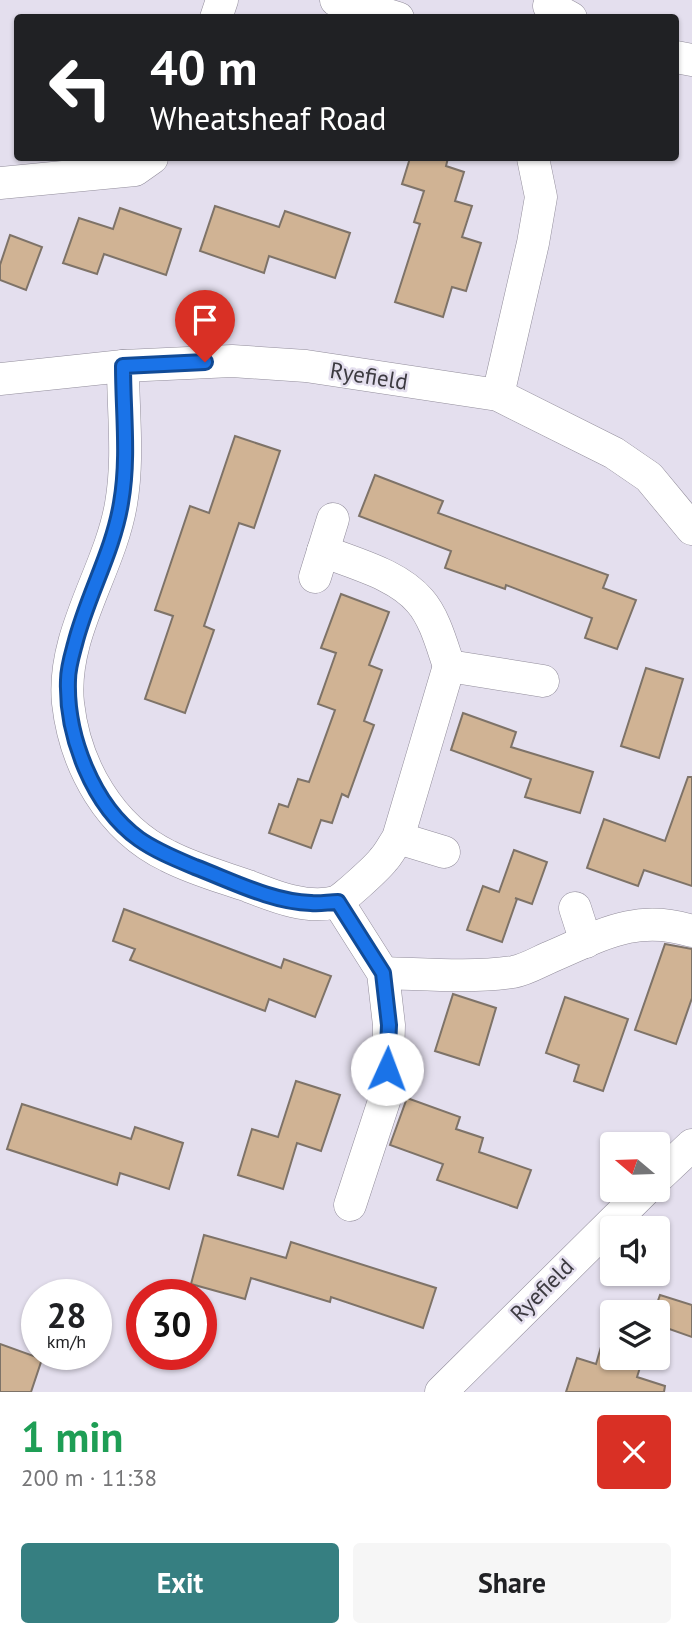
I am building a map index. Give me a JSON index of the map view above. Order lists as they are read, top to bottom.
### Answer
{
  "streets": {
    "street": ["Ryefield"]
  },
  "north": "left",
  "page": {
    "turn": ["40 m", "Wheatsheaf Road"],
    "speed": "28 km/h",
    "limit": "30",
    "heading": ["1 min", "200 m · 11:38"],
    "buttons": ["Exit", "Share"]
  }
}
